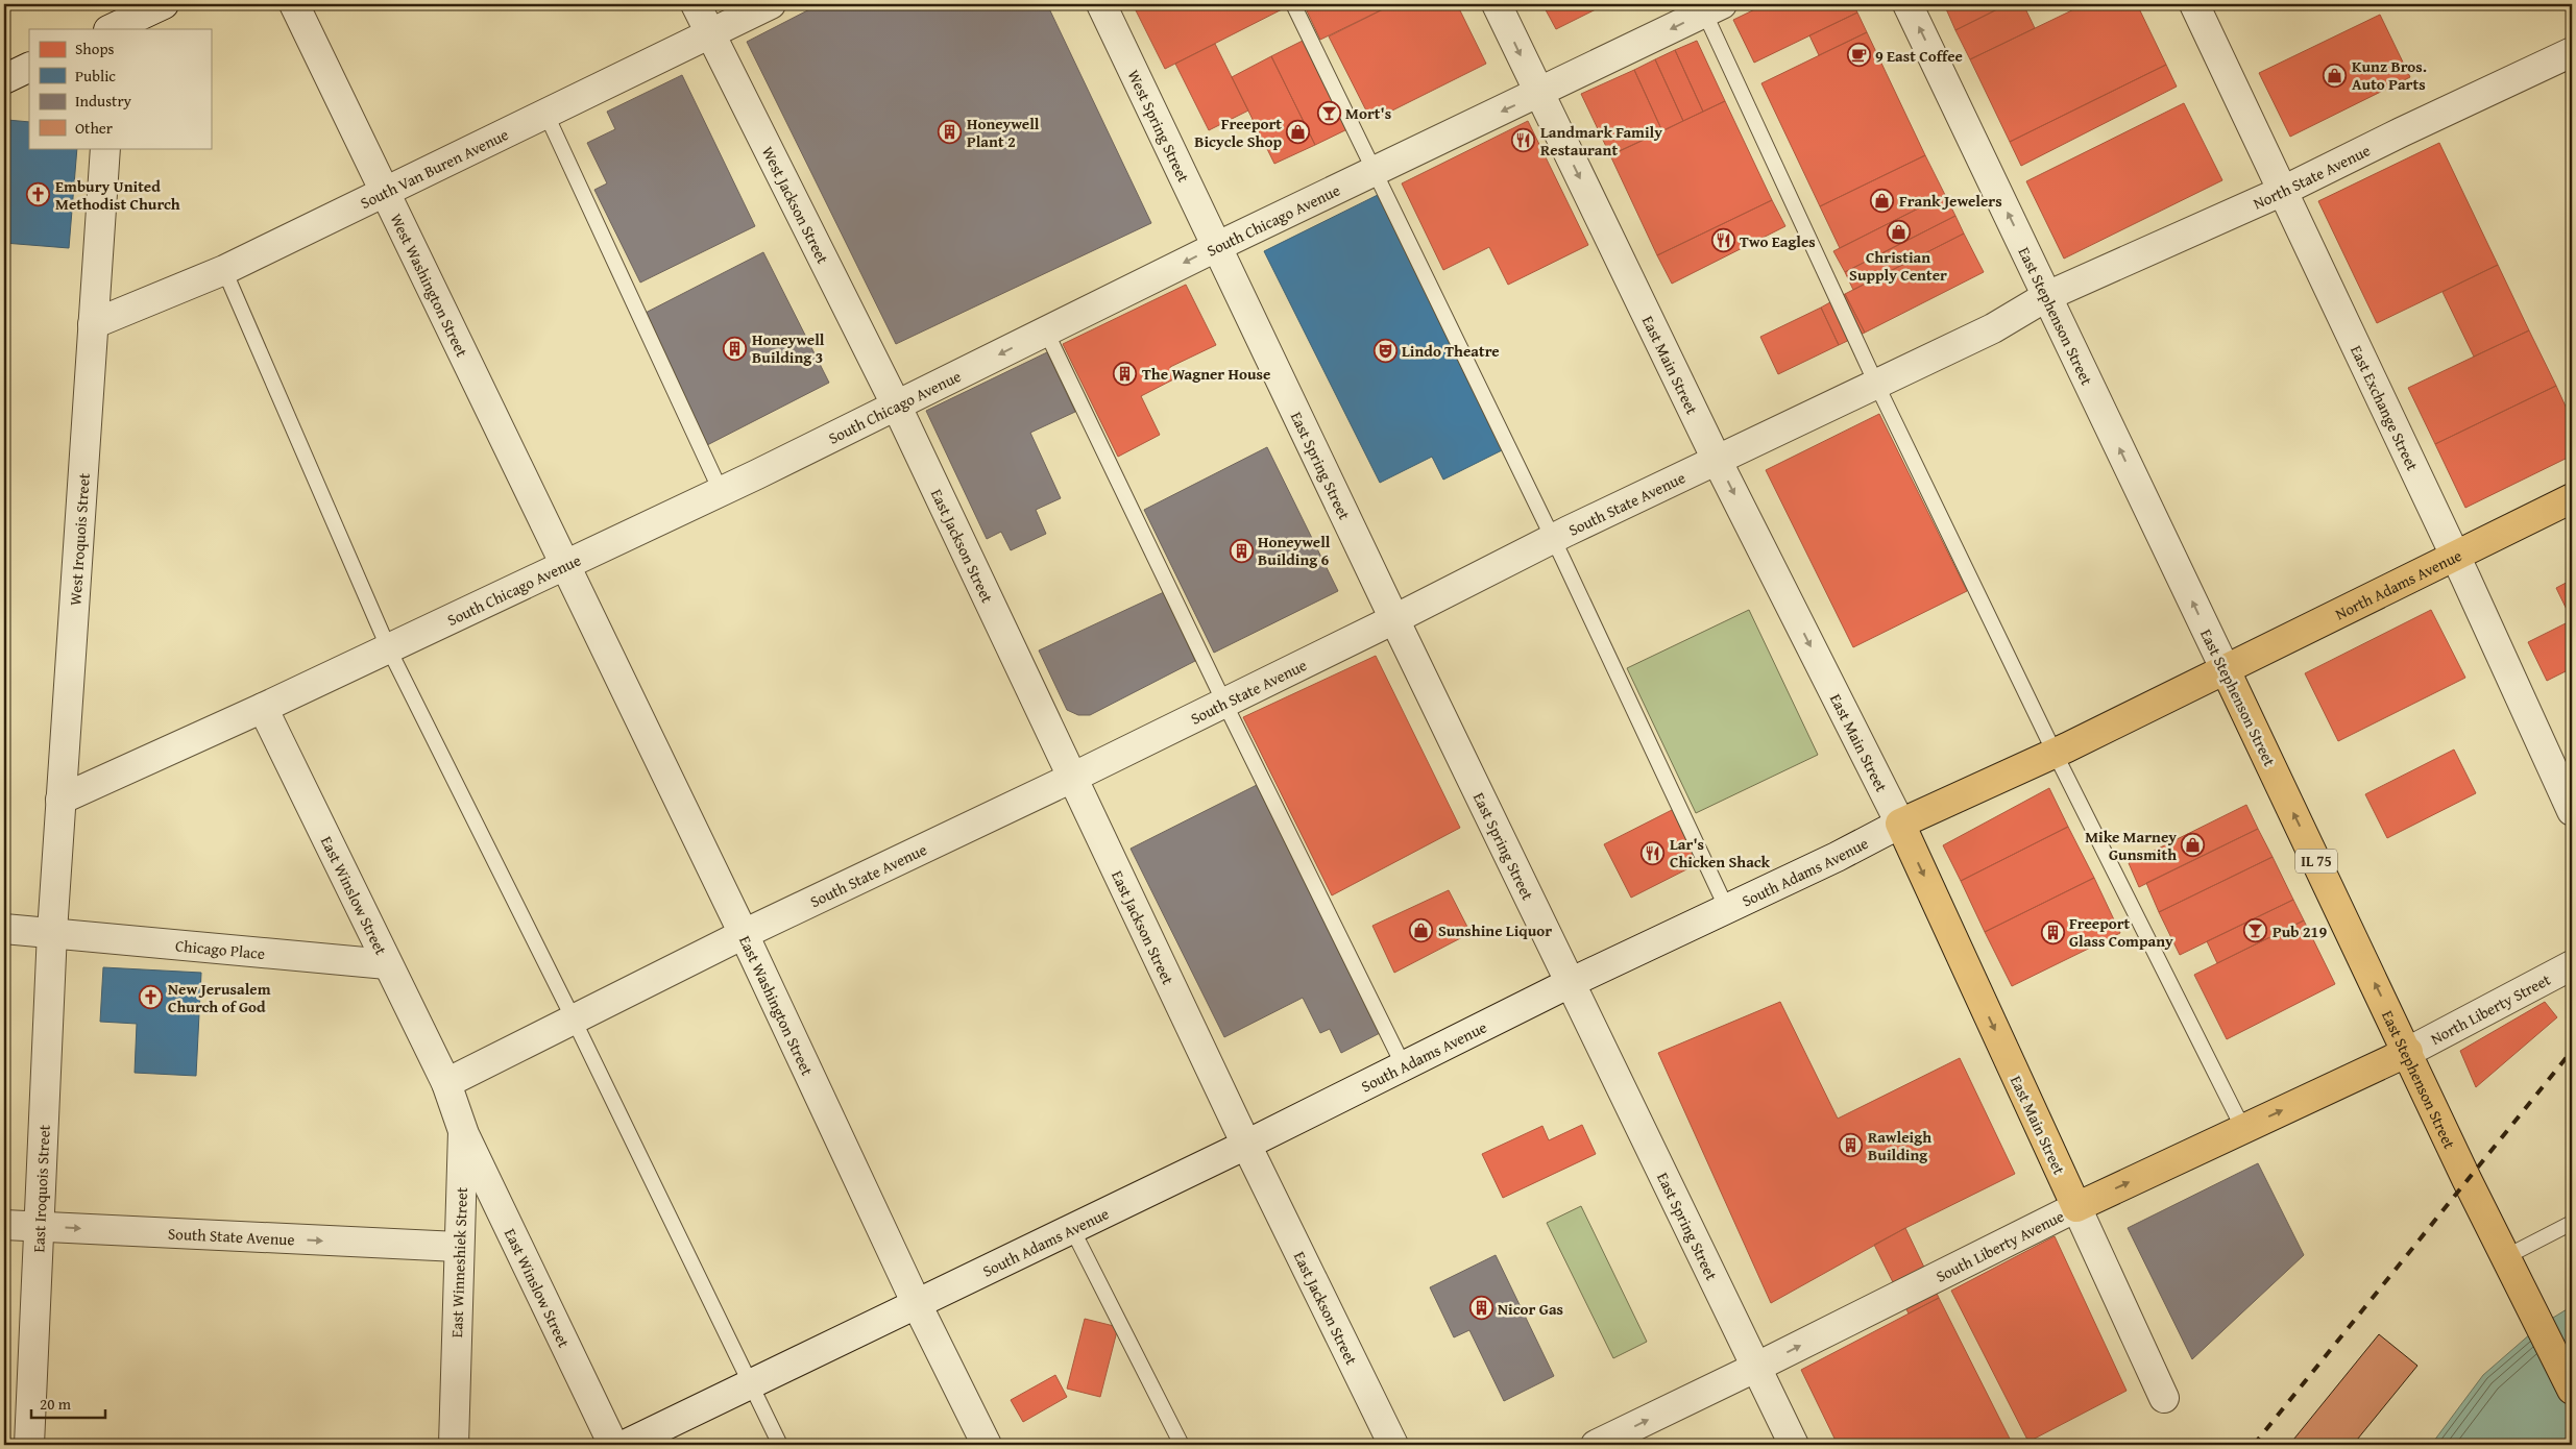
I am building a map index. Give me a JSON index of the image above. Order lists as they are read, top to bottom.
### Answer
{
  "streets": {
    "main road": [
      "East Stephenson Street",
      "East Main Street",
      "North Adams Avenue",
      "IL 75",
      "South Adams Avenue",
      "South Liberty Avenue"
    ],
    "street": [
      "West Spring Street",
      "South Van Buren Avenue",
      "North State Avenue",
      "West Jackson Street",
      "South Chicago Avenue",
      "West Washington Street",
      "East Exchange Street",
      "East Spring Street",
      "South State Avenue",
      "West Iroquois Street",
      "East Jackson Street",
      "East Winslow Street",
      "Chicago Place",
      "East Washington Street",
      "North Liberty Street",
      "East Iroquois Street",
      "East Winneshiek Street"
    ]
  },
  "crossings": [
    ["West Spring Street", "South Chicago Avenue"],
    ["West Spring Street", "East Spring Street"],
    ["South Van Buren Avenue", "West Jackson Street"],
    ["South Van Buren Avenue", "West Washington Street"],
    ["South Van Buren Avenue", "West Iroquois Street"],
    ["North State Avenue", "East Stephenson Street"],
    ["North State Avenue", "East Exchange Street"],
    ["North State Avenue", "South State Avenue"],
    ["West Jackson Street", "South Chicago Avenue"],
    ["West Jackson Street", "East Jackson Street"],
    ["South Chicago Avenue", "West Washington Street"],
    ["South Chicago Avenue", "East Main Street"],
    ["South Chicago Avenue", "East Spring Street"],
    ["South Chicago Avenue", "West Iroquois Street"],
    ["South Chicago Avenue", "East Jackson Street"],
    ["South Chicago Avenue", "East Winslow Street"],
    ["South Chicago Avenue", "East Washington Street"],
    ["West Washington Street", "East Washington Street"],
    ["East Stephenson Street", "South State Avenue"],
    ["East Stephenson Street", "North Adams Avenue"],
    ["East Stephenson Street", "South Adams Avenue"],
    ["East Stephenson Street", "North Liberty Street"],
    ["East Stephenson Street", "South Liberty Avenue"],
    ["East Main Street", "South State Avenue"],
    ["East Main Street", "South Adams Avenue"],
    ["East Main Street", "South Liberty Avenue"],
    ["East Exchange Street", "North Adams Avenue"],
    ["East Spring Street", "South State Avenue"],
    ["East Spring Street", "South Adams Avenue"],
    ["East Spring Street", "South Liberty Avenue"],
    ["South State Avenue", "East Jackson Street"],
    ["South State Avenue", "East Winslow Street"],
    ["South State Avenue", "East Washington Street"],
    ["South State Avenue", "East Iroquois Street"],
    ["South State Avenue", "East Winneshiek Street"],
    ["West Iroquois Street", "Chicago Place"],
    ["West Iroquois Street", "East Iroquois Street"],
    ["East Jackson Street", "South Adams Avenue"],
    ["North Adams Avenue", "South Adams Avenue"],
    ["South Adams Avenue", "East Washington Street"],
    ["East Winslow Street", "Chicago Place"],
    ["East Winslow Street", "East Winneshiek Street"],
    ["Chicago Place", "East Iroquois Street"],
    ["North Liberty Street", "South Liberty Avenue"]
  ],
  "one_way": [
    "South Chicago Avenue",
    "East Stephenson Street",
    "East Main Street",
    "South Liberty Avenue"
  ],
  "places": {
    "cafe": ["9 East Coffee"],
    "shop": [
      "Kunz Bros. Auto Parts",
      "Freeport Bicycle Shop",
      "Frank Jewelers",
      "Christian Supply Center",
      "Mike Marney Gunsmith",
      "Sunshine Liquor"
    ],
    "bar": ["Mort's", "Pub 219"],
    "building": [
      "Honeywell Plant 2",
      "Honeywell Building 3",
      "The Wagner House",
      "Honeywell Building 6",
      "Freeport Glass Company",
      "Rawleigh Building",
      "Nicor Gas"
    ],
    "restaurant": ["Landmark Family Restaurant", "Two Eagles", "Lar's Chicken Shack"],
    "church": ["Embury United Methodist Church", "New Jerusalem Church of God"],
    "theatre": ["Lindo Theatre"]
  },
  "legend": [
    "Shops",
    "Public",
    "Industry",
    "Other"
  ],
  "scale_bar": "20 m"
}
